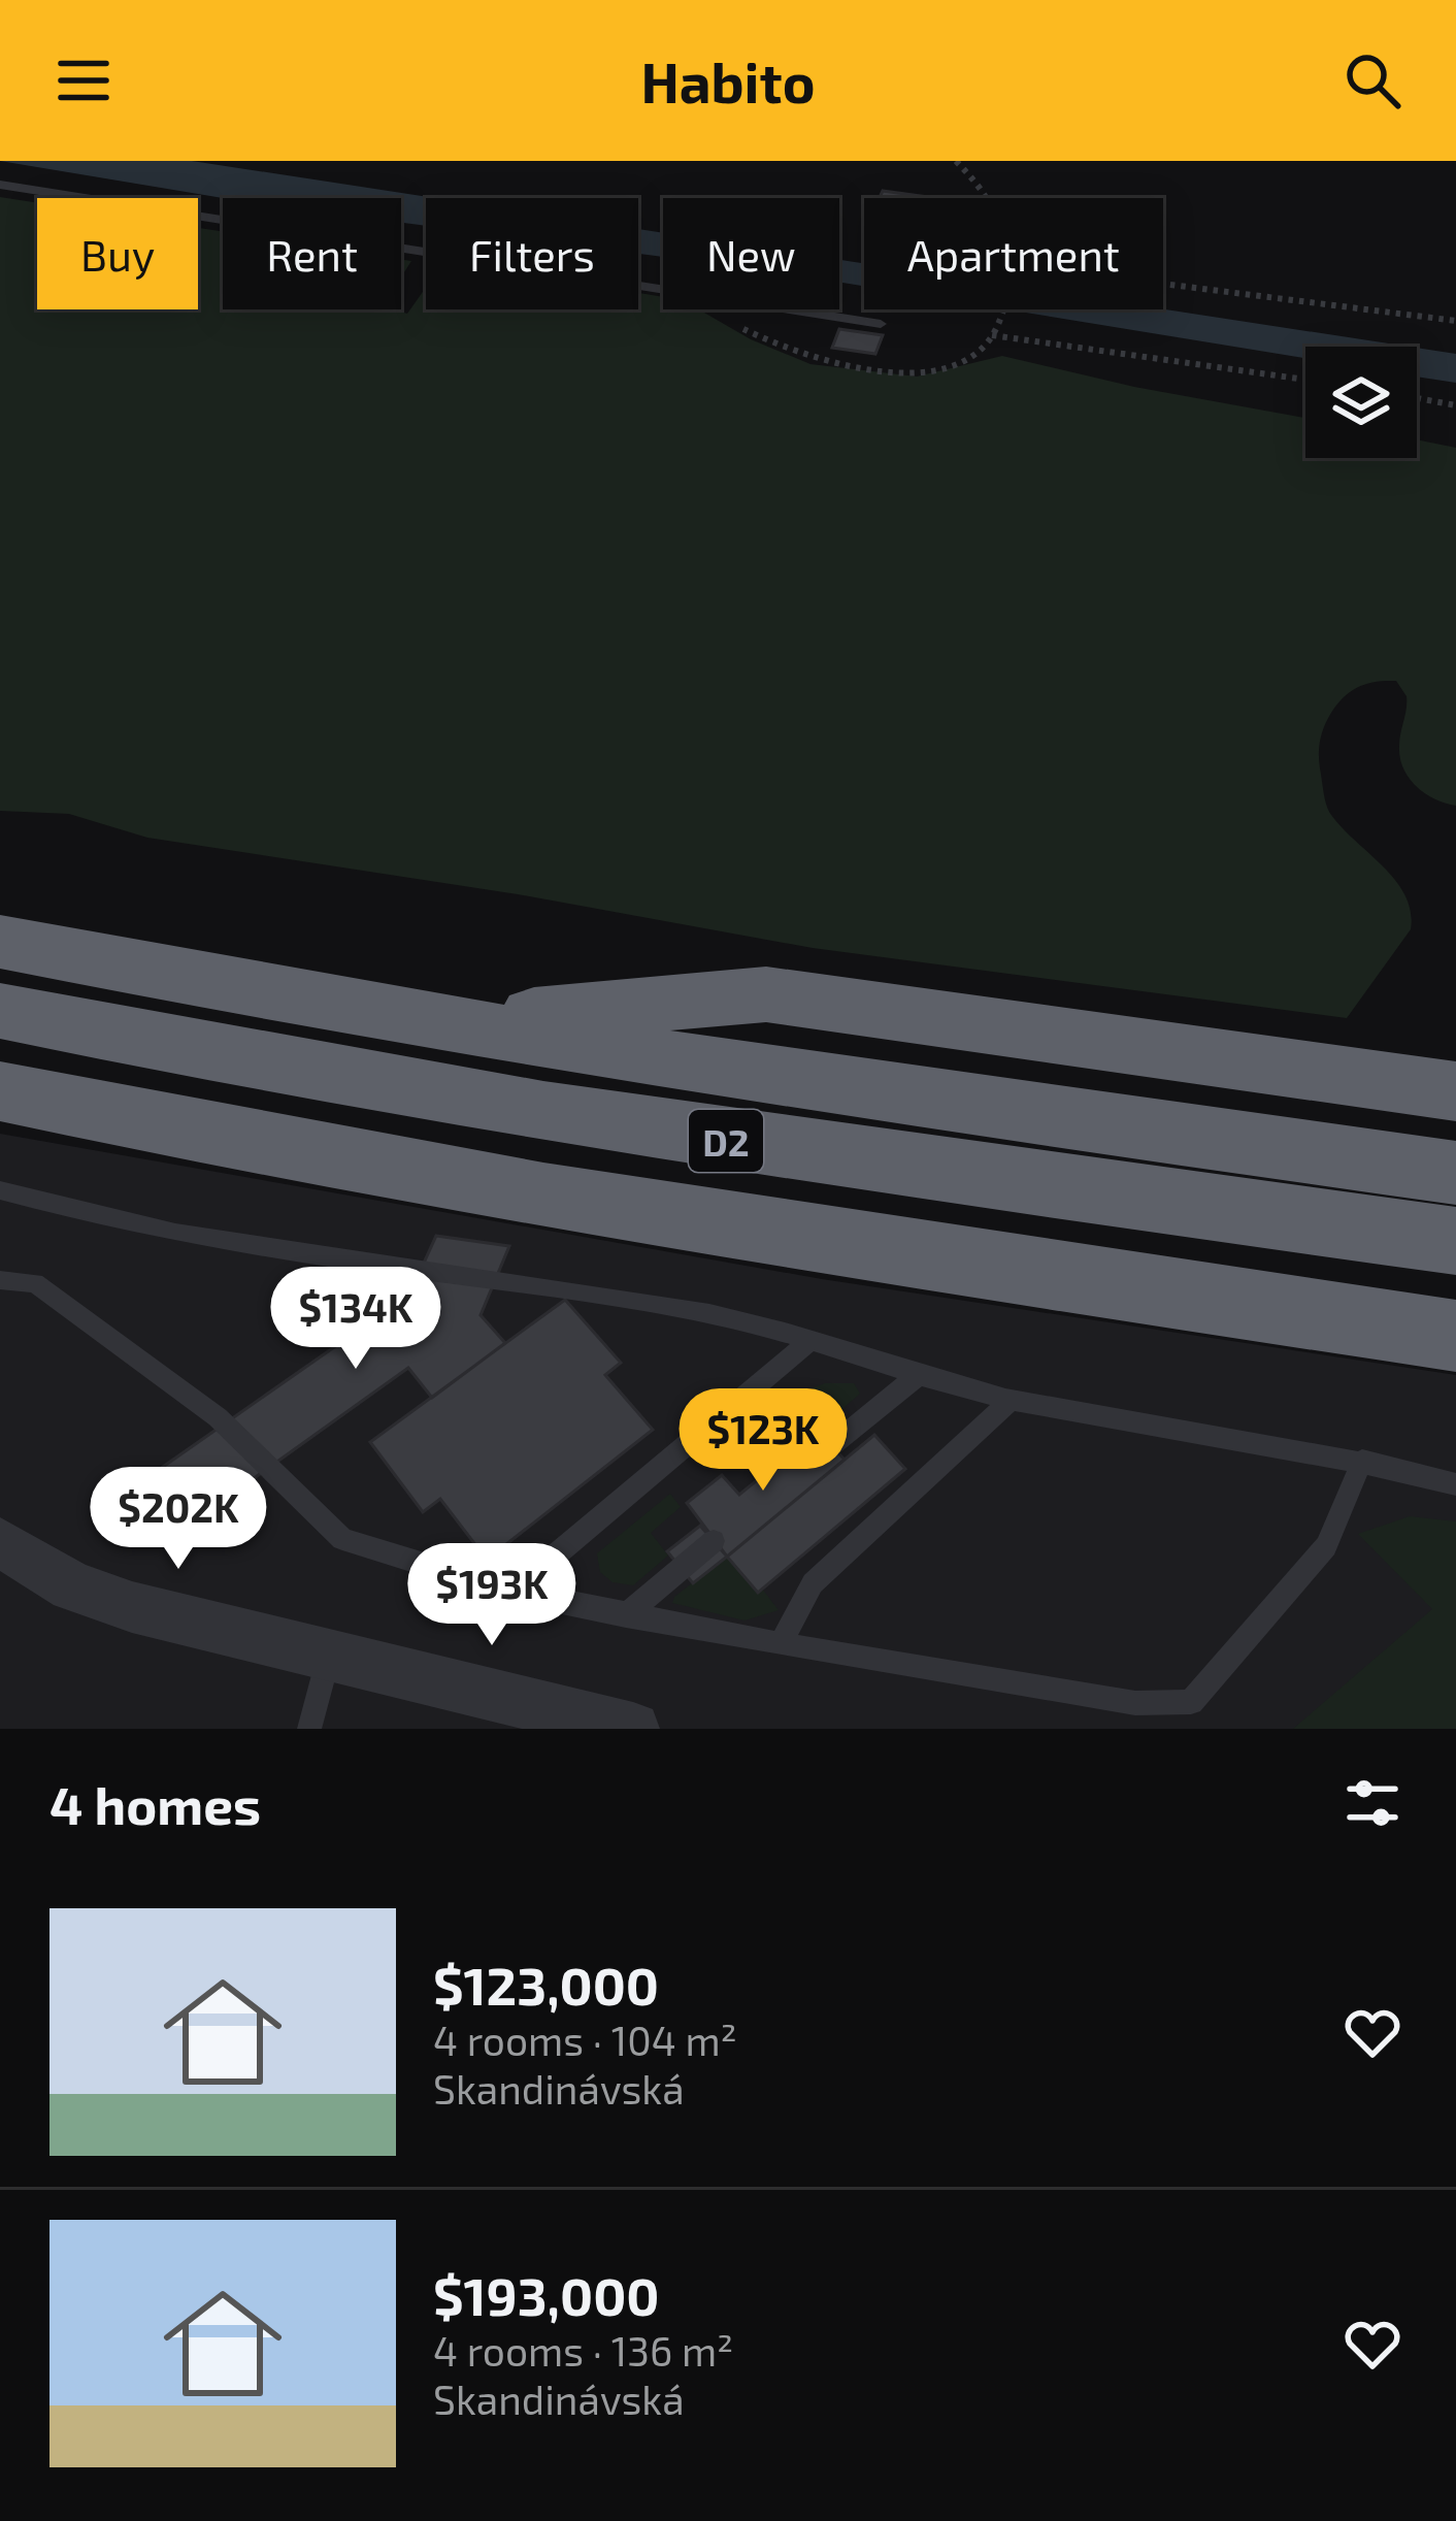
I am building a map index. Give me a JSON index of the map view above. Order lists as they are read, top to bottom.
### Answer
{
  "streets": {
    "highway": ["D2"]
  },
  "page": {
    "header": "Habito",
    "chip": [
      "Buy",
      "Rent",
      "Filters",
      "New",
      "Apartment"
    ],
    "price": [
      "$134K",
      "$123K",
      "$202K",
      "$193K"
    ],
    "heading": "4 homes",
    "list": [
      {
        "name": "$123,000",
        "note": "4 rooms · 104 m² · Skandinávská"
      },
      {
        "name": "$193,000",
        "note": "4 rooms · 136 m² · Skandinávská"
      }
    ]
  }
}
